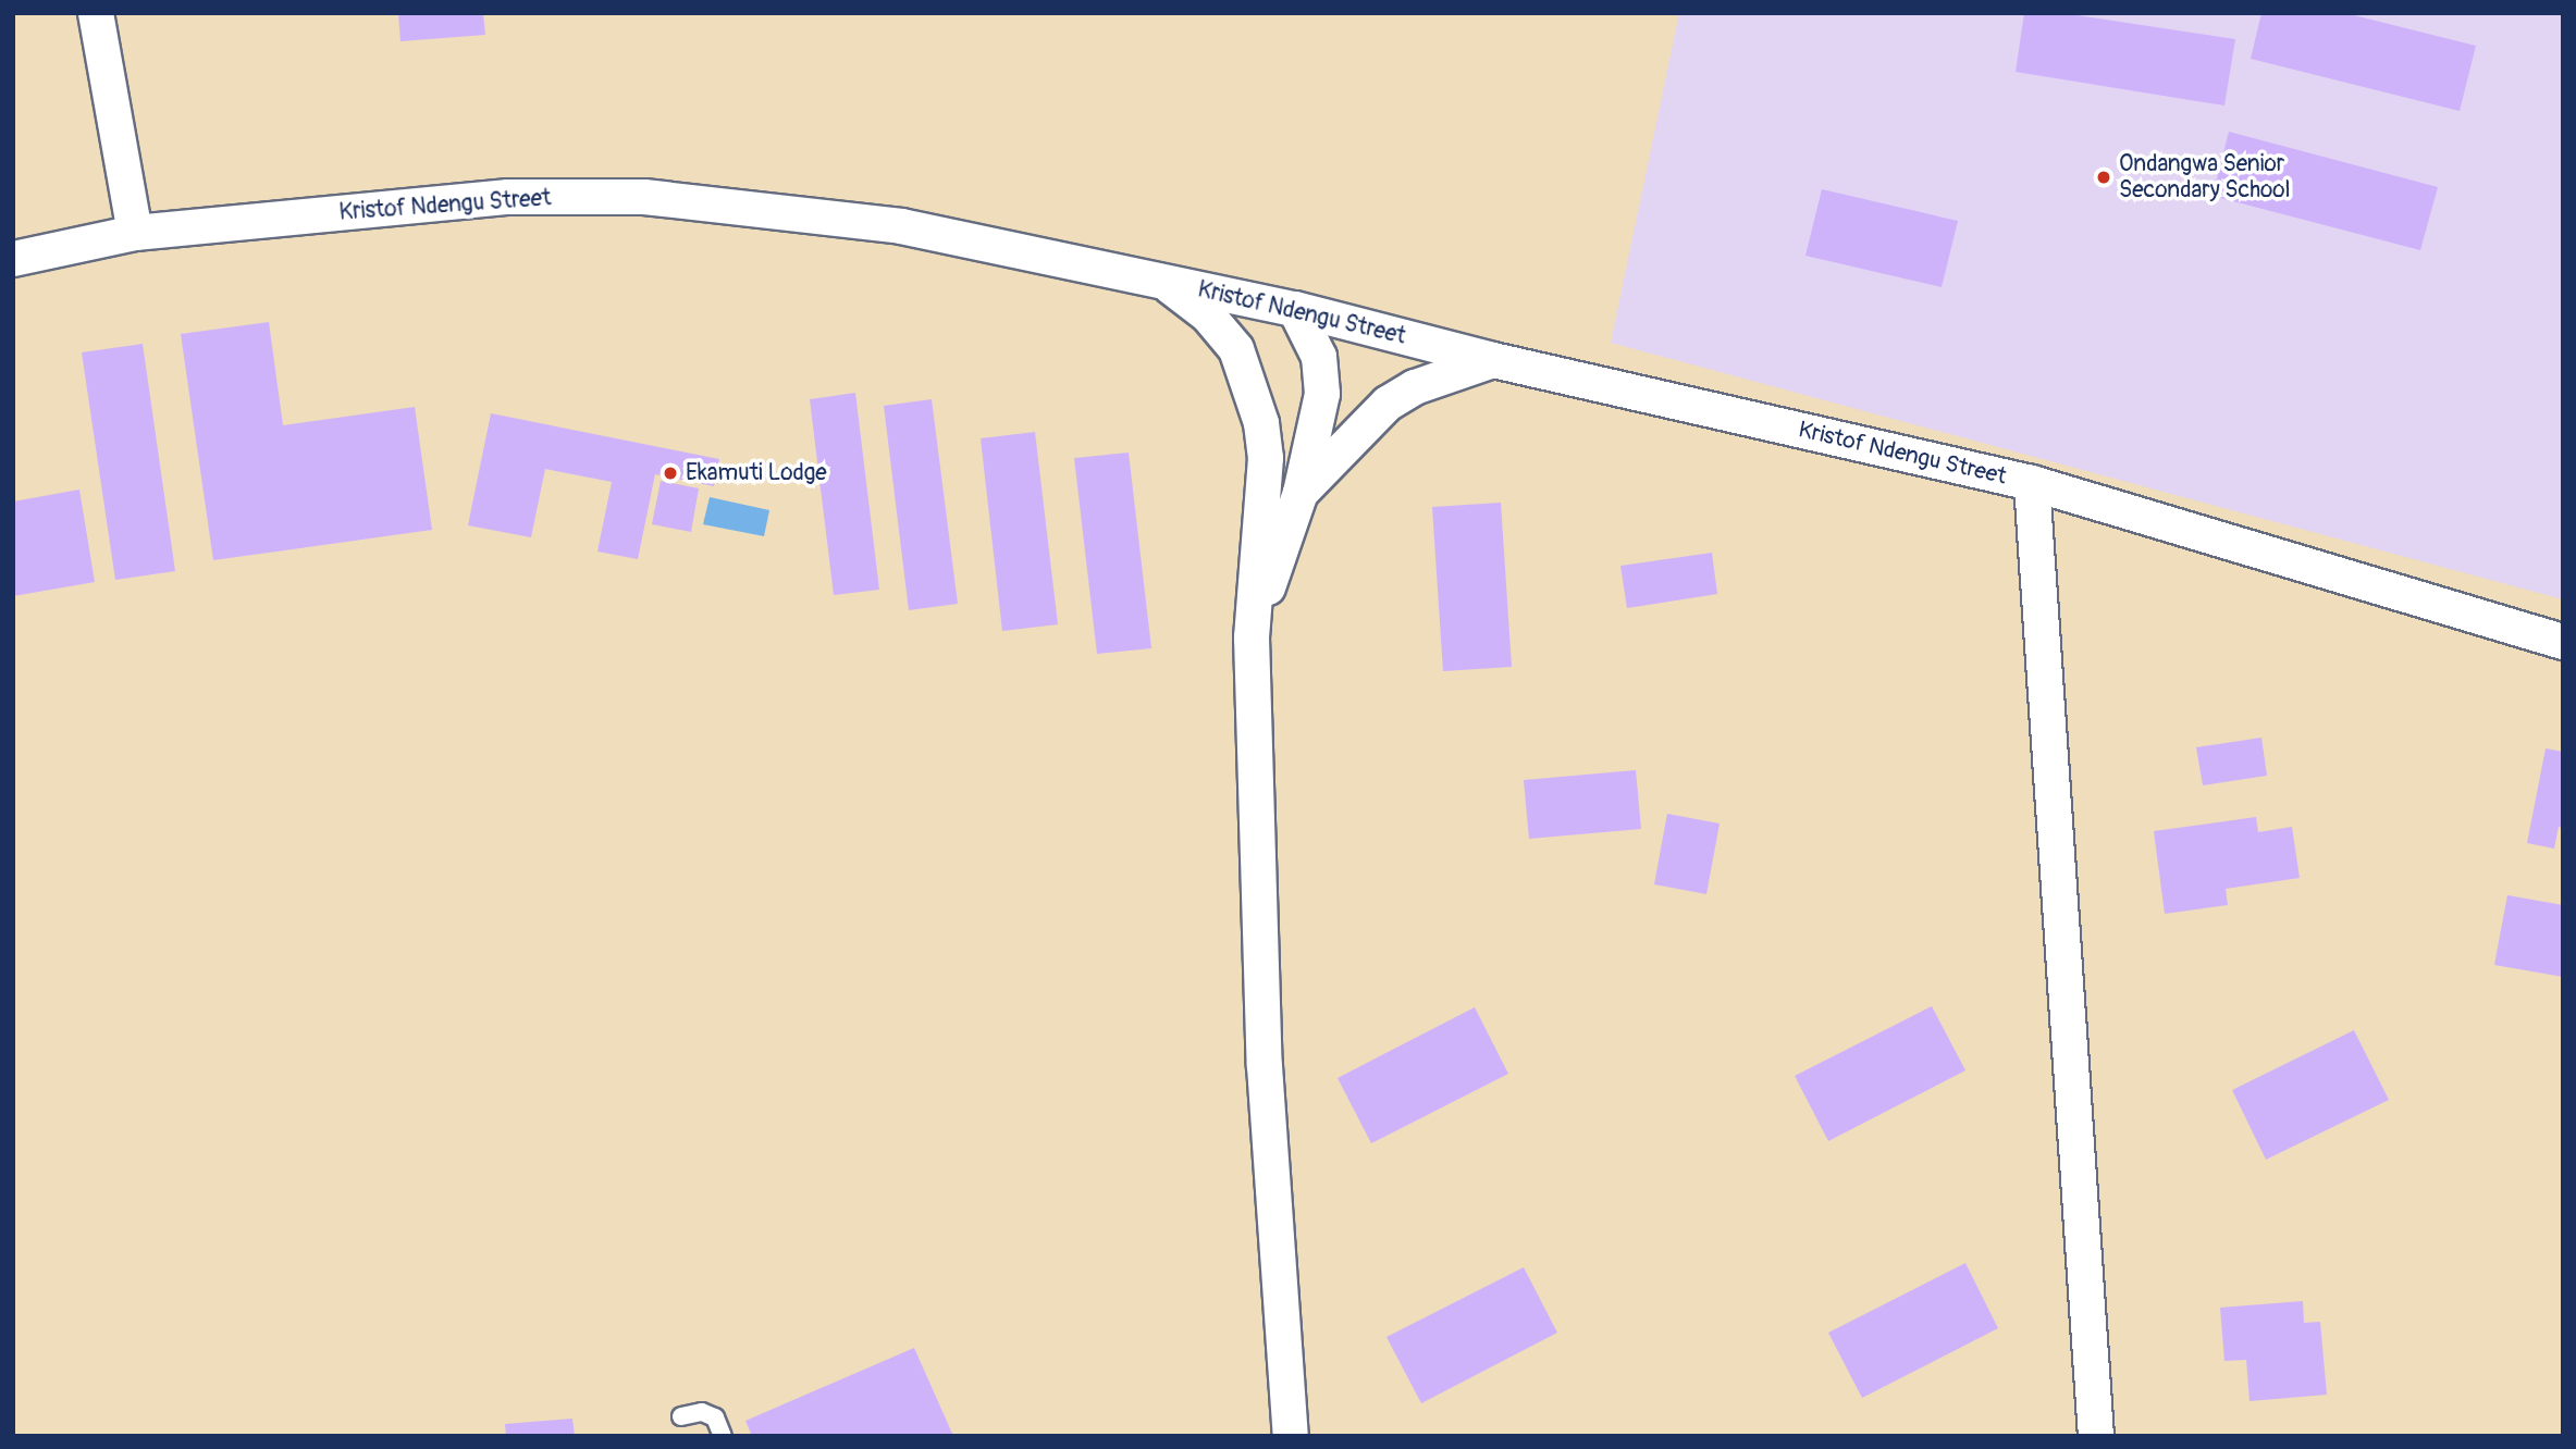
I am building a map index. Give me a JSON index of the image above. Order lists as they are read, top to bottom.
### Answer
{
  "streets": {
    "street": ["Kristof Ndengu Street"]
  },
  "places": ["Ondangwa Senior Secondary School", "Ekamuti Lodge"]
}
